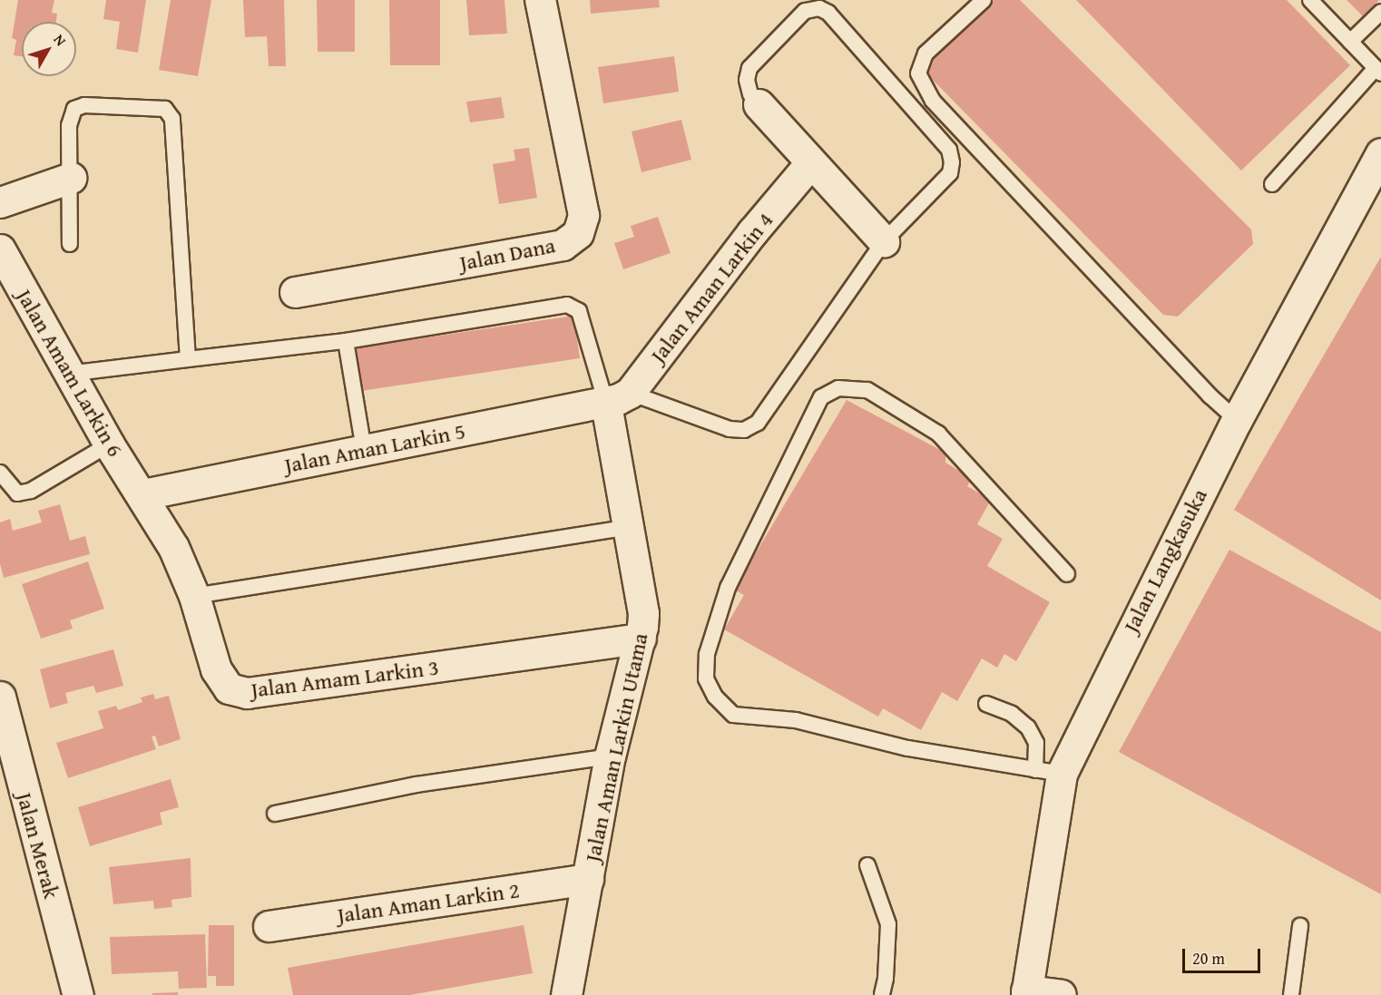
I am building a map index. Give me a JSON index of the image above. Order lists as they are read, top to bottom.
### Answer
{
  "streets": {
    "street": [
      "Jalan Dana",
      "Jalan Aman Larkin 4",
      "Jalan Amam Larkin 6",
      "Jalan Aman Larkin 5",
      "Jalan Langkasuka",
      "Jalan Amam Larkin 3",
      "Jalan Aman Larkin Utama",
      "Jalan Merak",
      "Jalan Aman Larkin 2"
    ]
  },
  "crossings": [
    ["Jalan Aman Larkin 4", "Jalan Aman Larkin 5"],
    ["Jalan Aman Larkin 4", "Jalan Aman Larkin Utama"],
    ["Jalan Amam Larkin 6", "Jalan Aman Larkin 5"],
    ["Jalan Amam Larkin 6", "Jalan Amam Larkin 3"],
    ["Jalan Aman Larkin 5", "Jalan Amam Larkin 3"],
    ["Jalan Aman Larkin 5", "Jalan Aman Larkin Utama"],
    ["Jalan Amam Larkin 3", "Jalan Aman Larkin Utama"],
    ["Jalan Aman Larkin Utama", "Jalan Aman Larkin 2"]
  ],
  "scale_bar": "20 m",
  "north": "top right"
}
